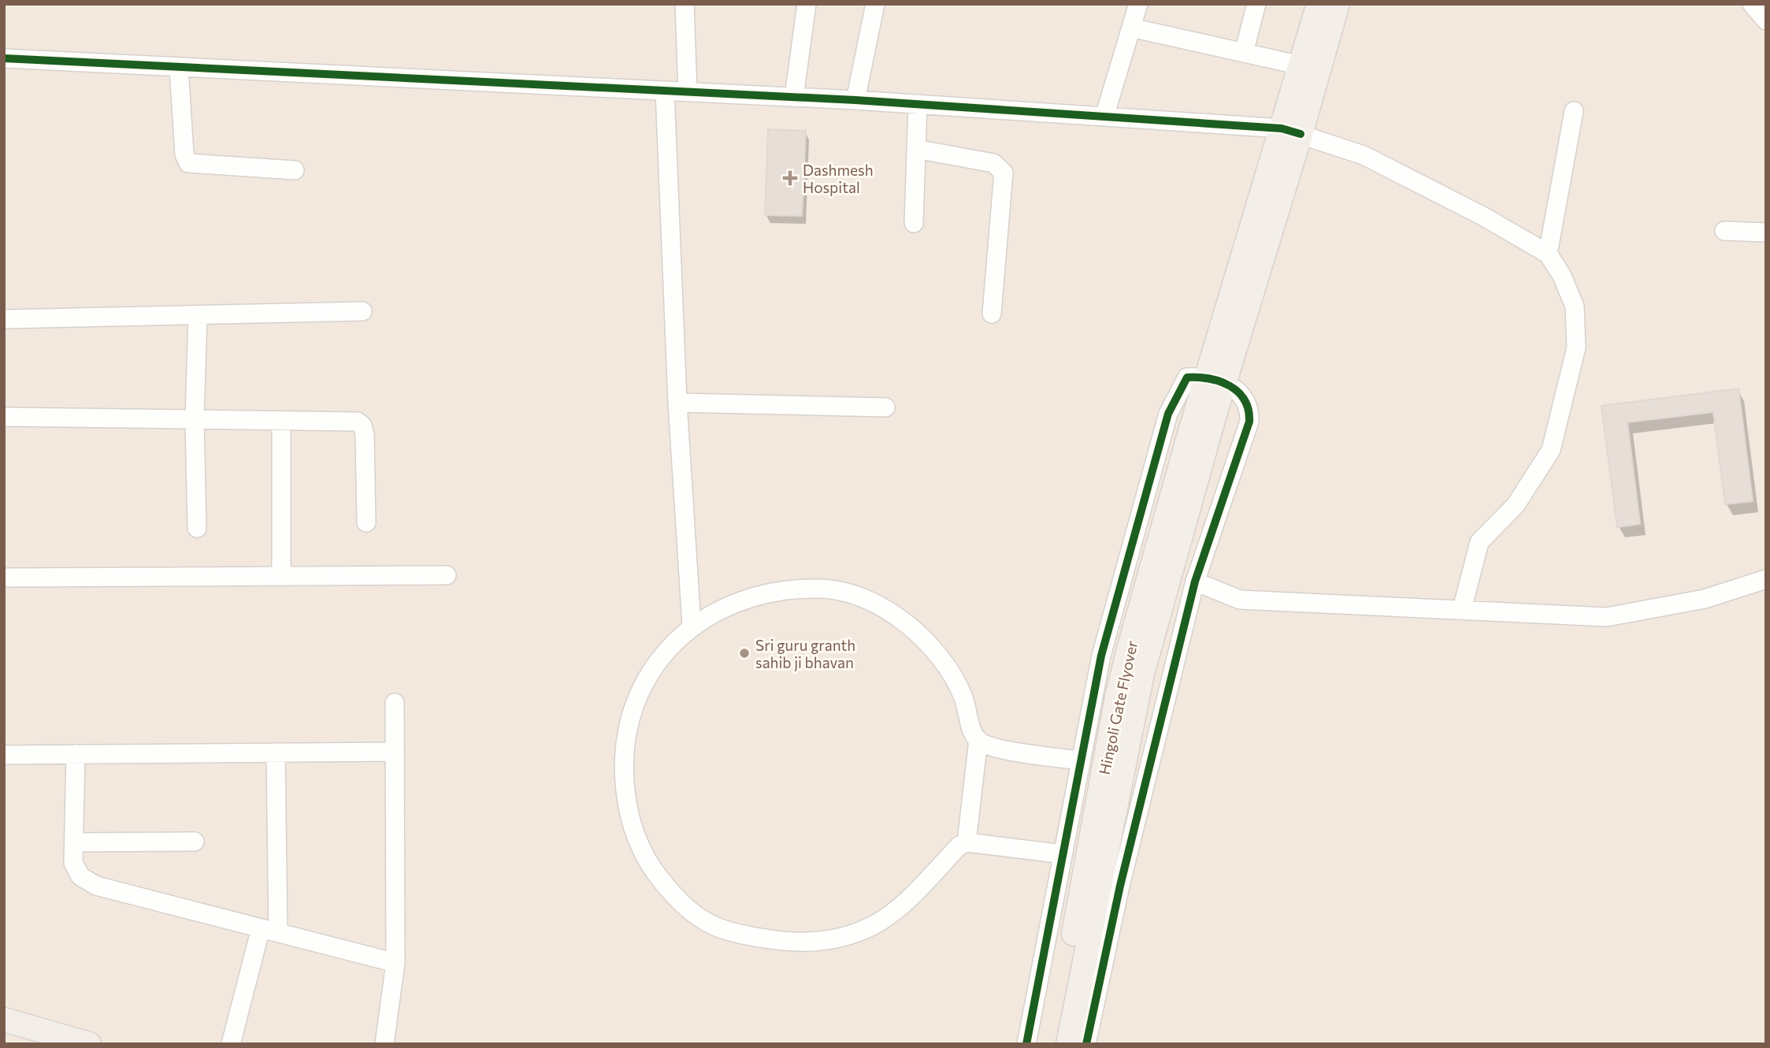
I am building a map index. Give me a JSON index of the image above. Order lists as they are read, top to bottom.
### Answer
{
  "streets": {
    "main road": ["Hingoli Gate Flyover"]
  },
  "places": {
    "health": ["Dashmesh Hospital"],
    "other": ["Sri guru granth sahib ji bhavan"]
  }
}
